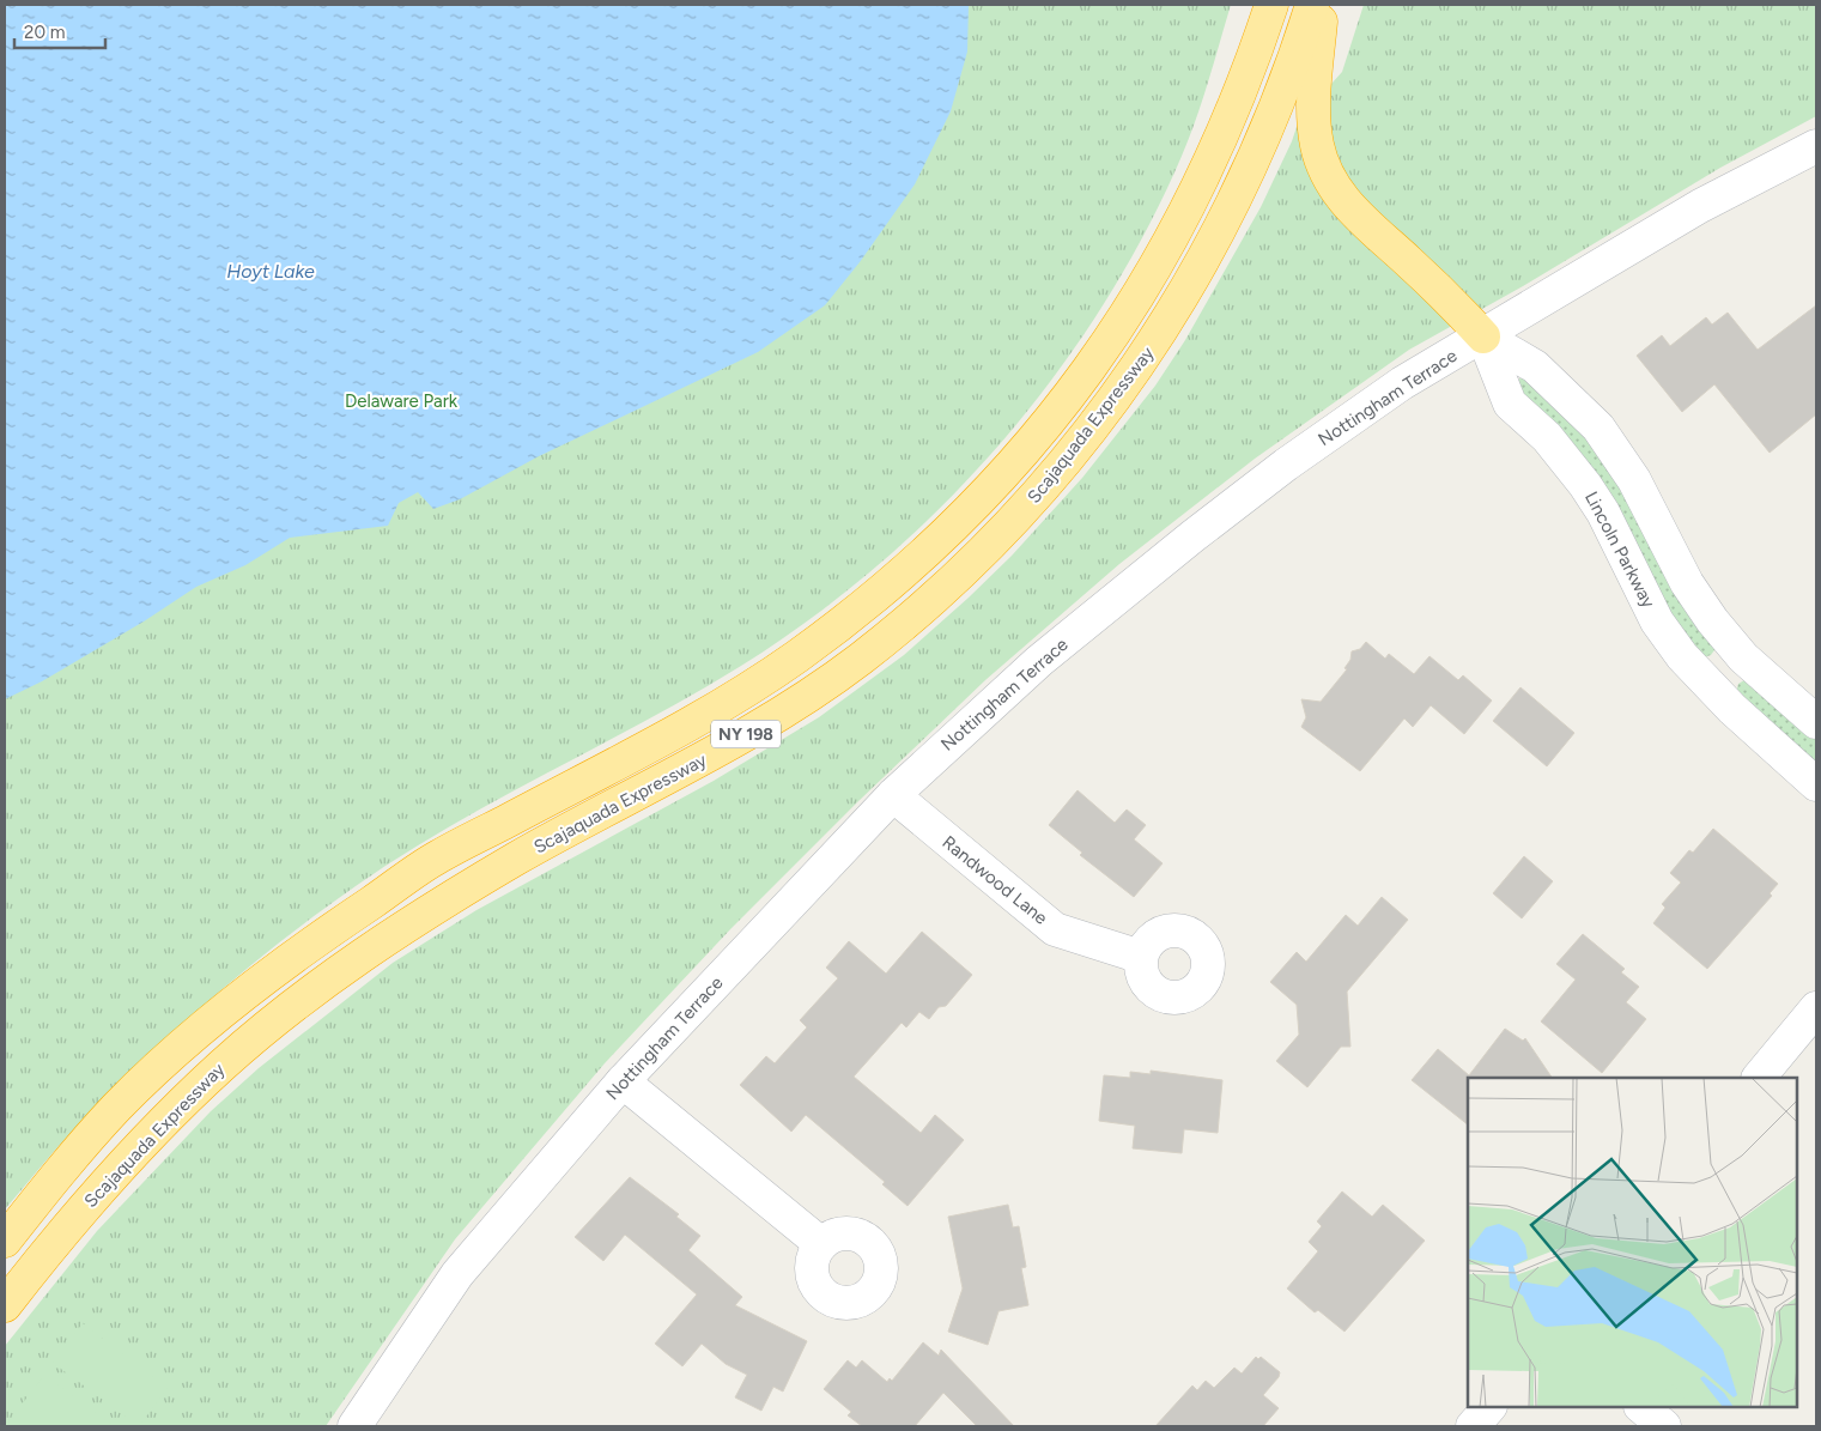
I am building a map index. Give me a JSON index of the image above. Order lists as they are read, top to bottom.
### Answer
{
  "streets": {
    "highway": ["Scajaquada Expressway", "NY 198"],
    "street": ["Nottingham Terrace", "Lincoln Parkway", "Randwood Lane"]
  },
  "crossings": [
    ["Nottingham Terrace", "Lincoln Parkway"],
    ["Nottingham Terrace", "Randwood Lane"]
  ],
  "water": ["Hoyt Lake"],
  "parks": ["Delaware Park"],
  "scale_bar": "20 m"
}
